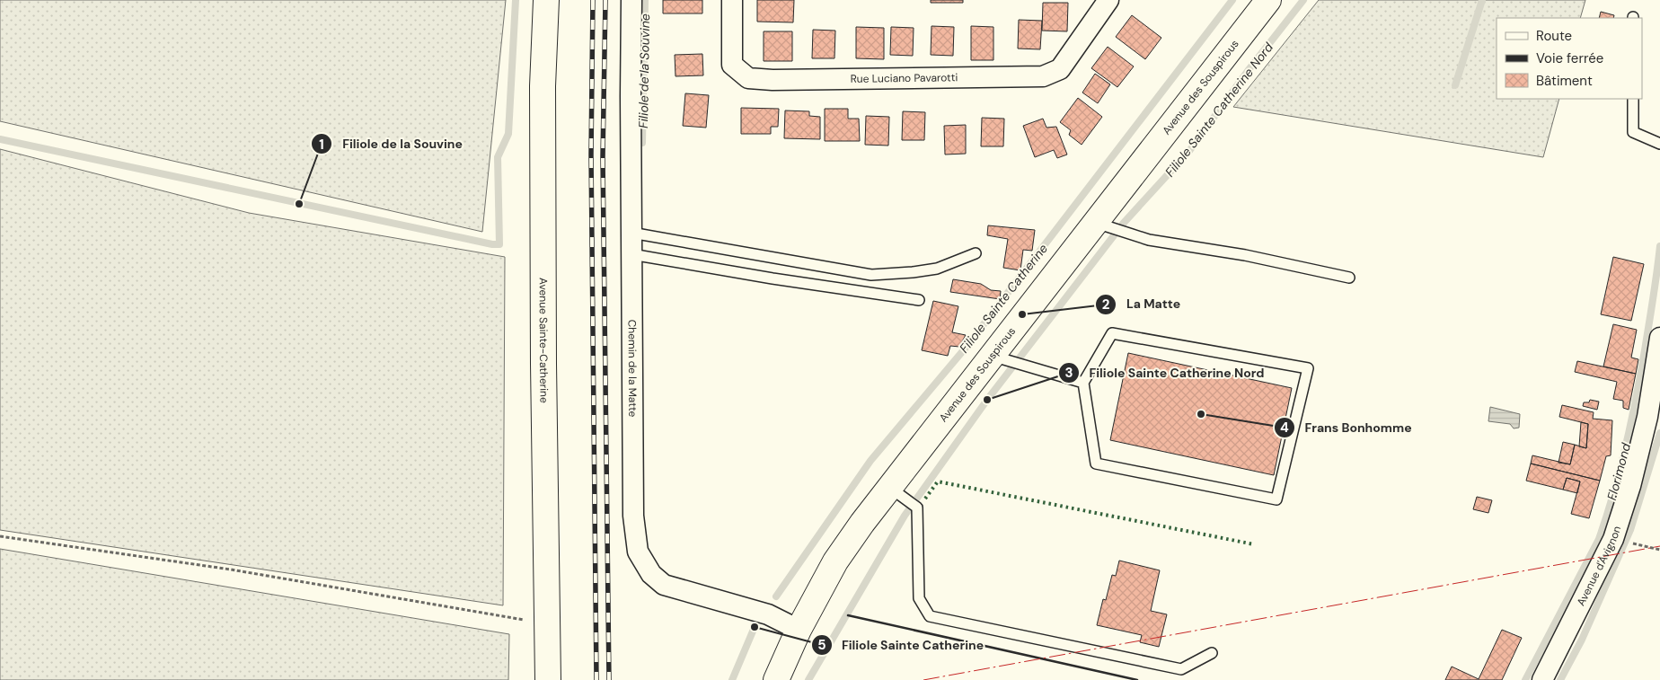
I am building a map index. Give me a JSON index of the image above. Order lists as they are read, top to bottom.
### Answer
{
  "streets": {
    "main road": ["Avenue des Souspirous", "Avenue Sainte-Catherine"],
    "street": ["Rue Luciano Pavarotti", "Chemin de la Matte", "Avenue d'Avignon"]
  },
  "crossings": [
    ["Avenue des Souspirous", "Chemin de la Matte"]
  ],
  "water": [
    "Filiole de la Souvine",
    "Filiole Sainte Catherine Nord",
    "Filiole Sainte Catherine",
    "Florimond"
  ],
  "places": [
    "Filiole de la Souvine",
    "La Matte",
    "Filiole Sainte Catherine Nord",
    "Frans Bonhomme",
    "Filiole Sainte Catherine"
  ],
  "legend": ["Route", "Voie ferrée", "Bâtiment"]
}
